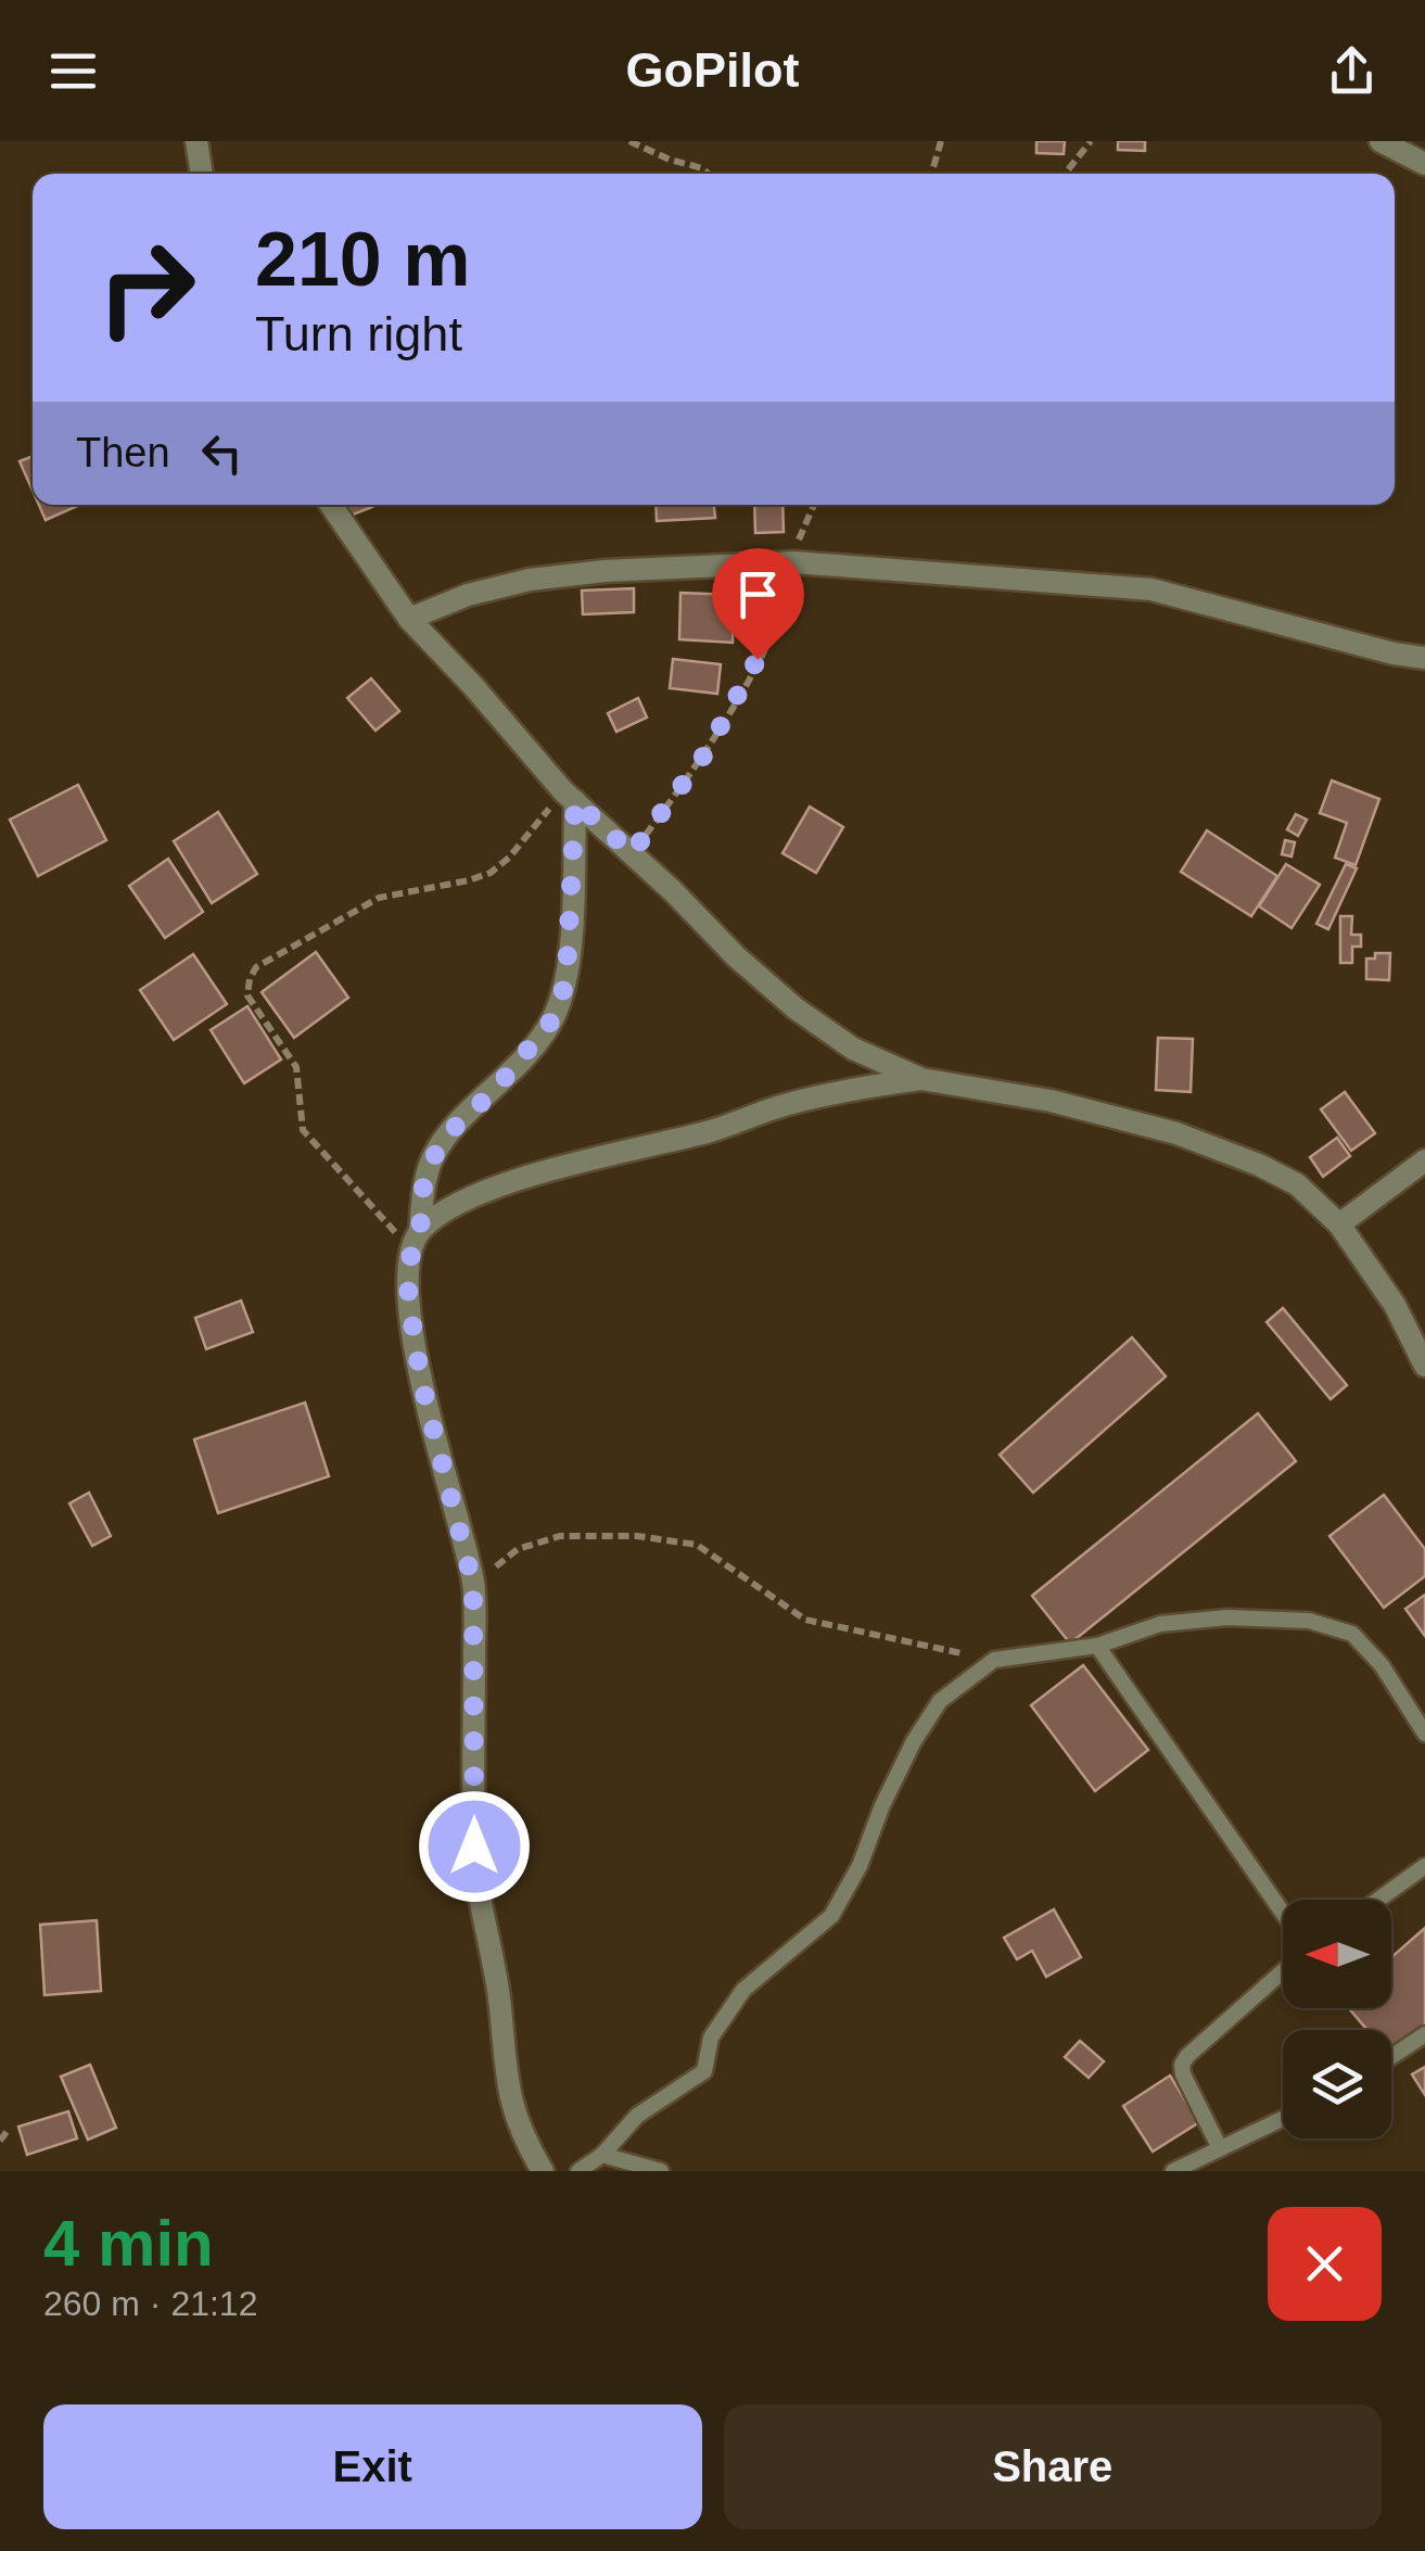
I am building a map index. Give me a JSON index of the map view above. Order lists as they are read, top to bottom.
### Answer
{
  "north": "left",
  "page": {
    "header": "GoPilot",
    "turn": ["210 m", "Turn right"],
    "then": "Then",
    "heading": ["4 min", "260 m · 21:12"],
    "buttons": ["Exit", "Share"]
  }
}
